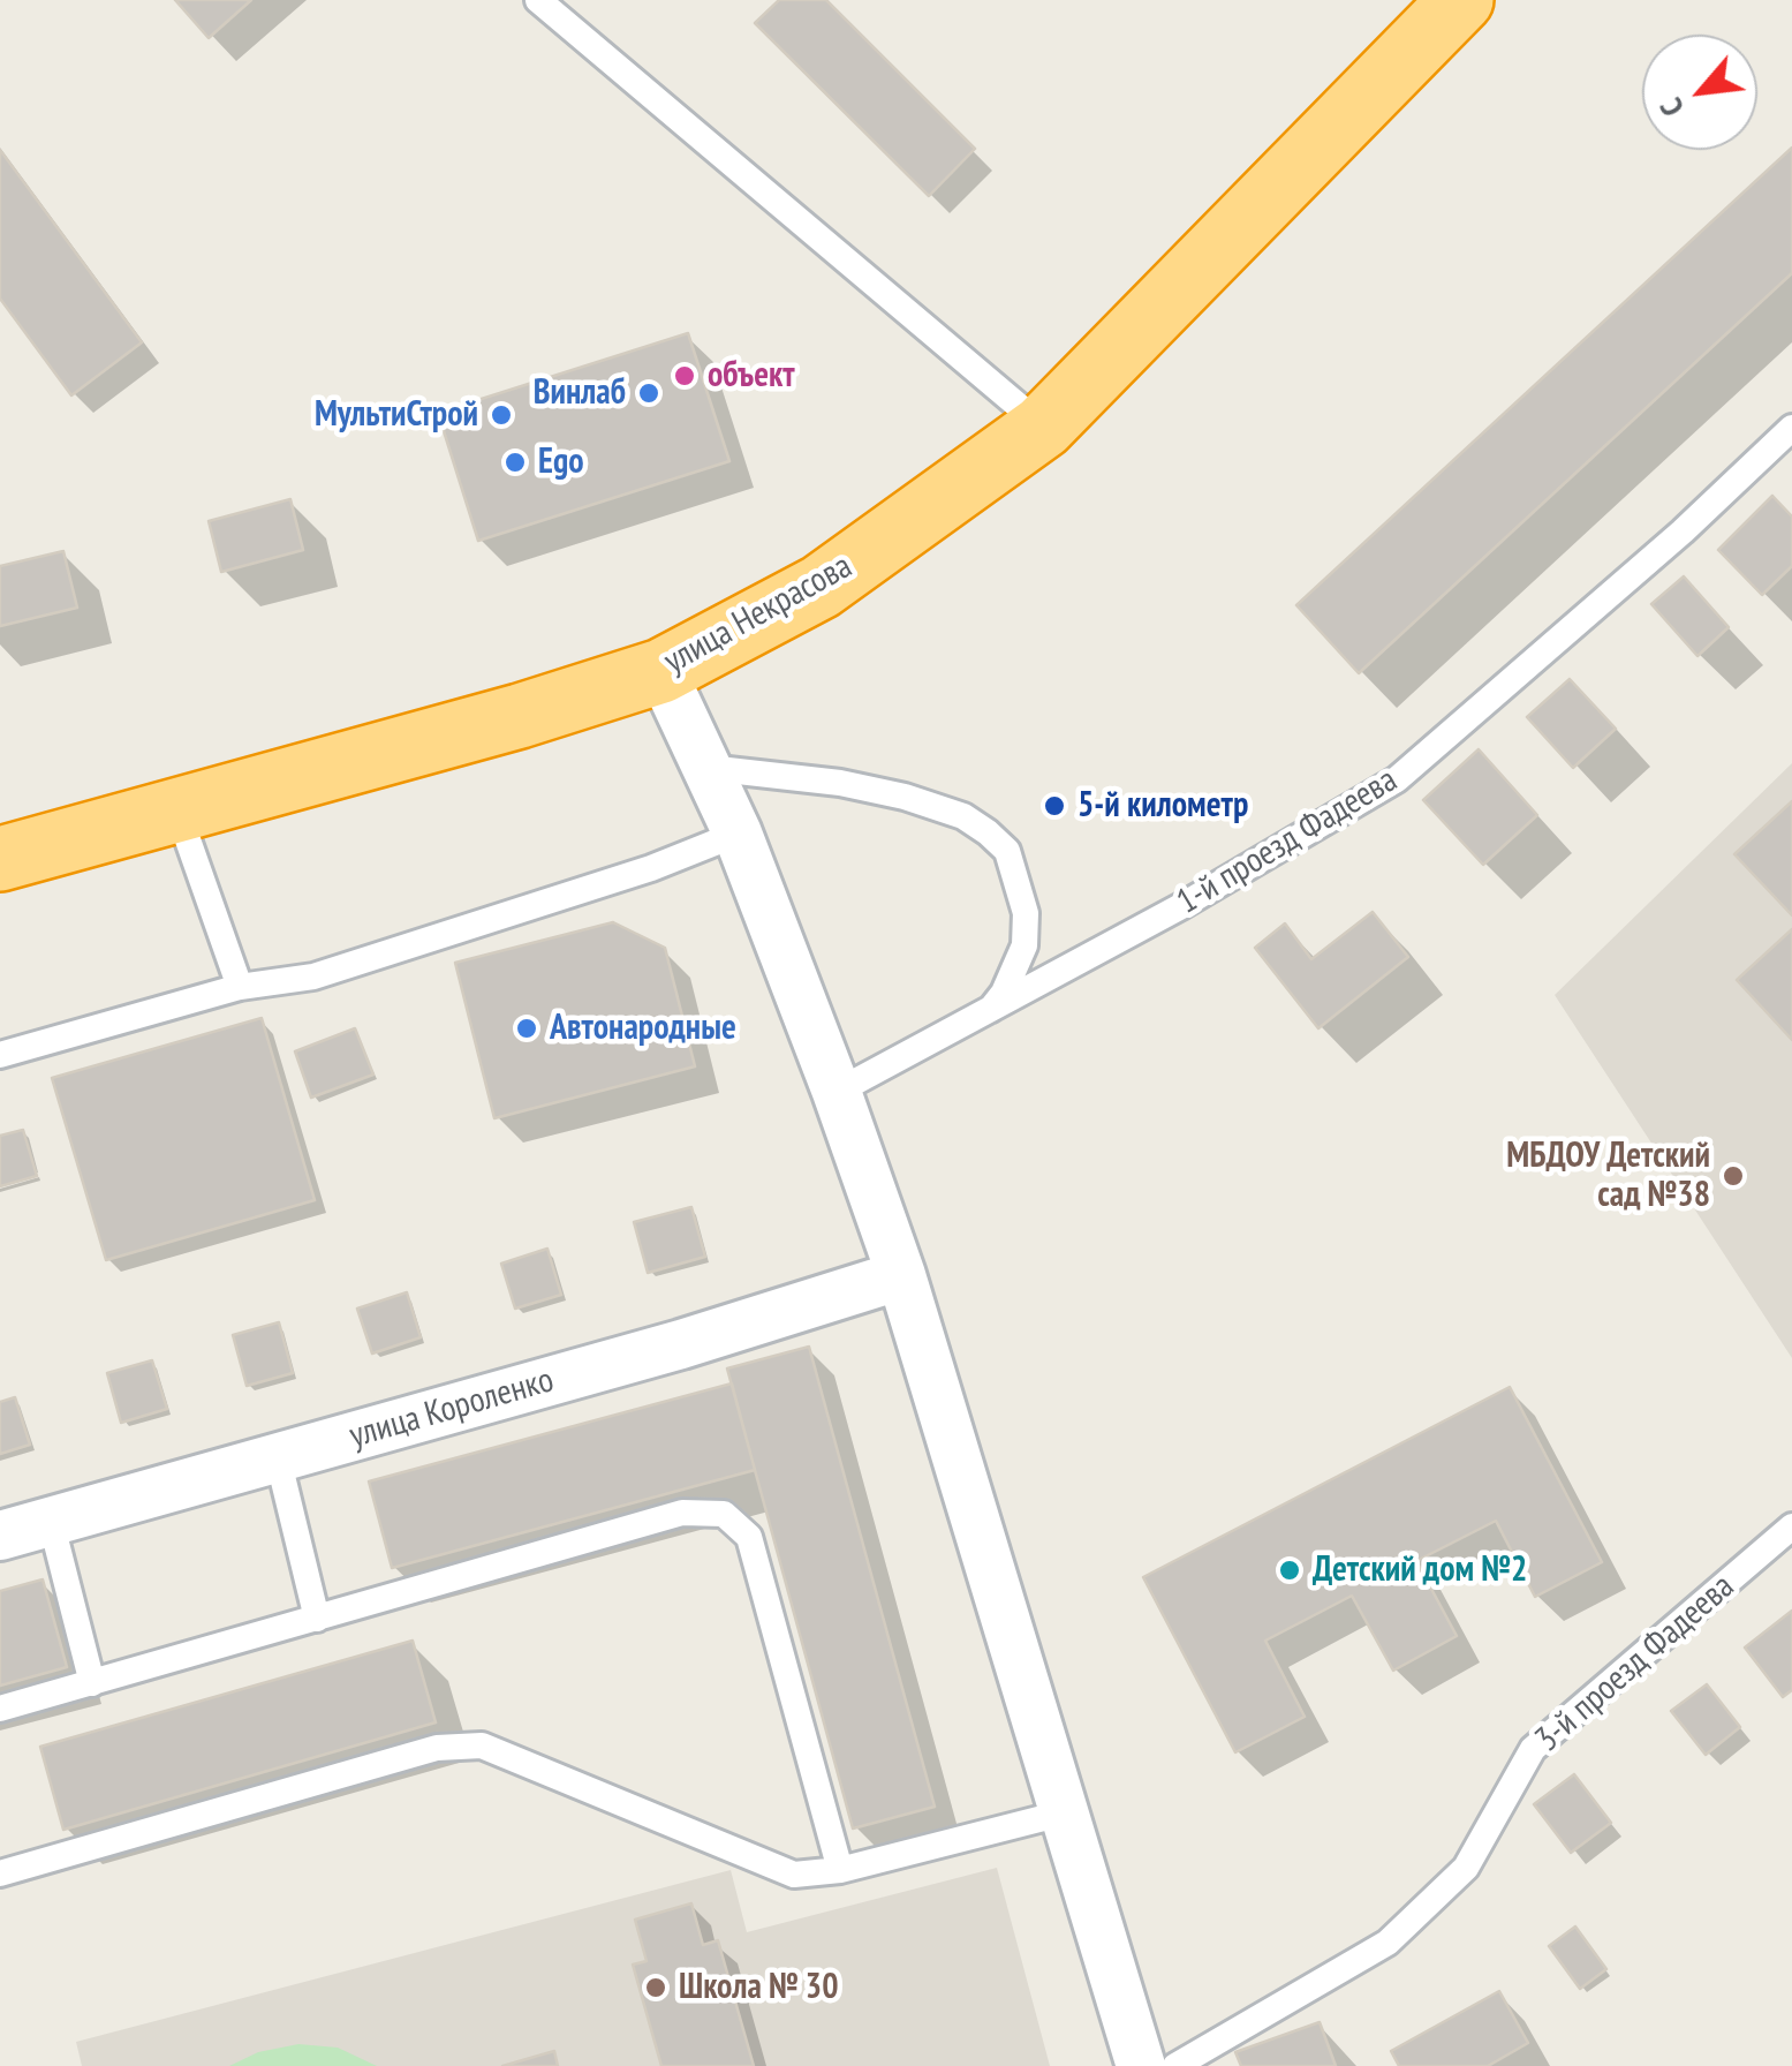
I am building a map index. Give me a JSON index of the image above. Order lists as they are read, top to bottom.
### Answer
{
  "streets": {
    "highway": ["улица Некрасова"],
    "street": ["улица Короленко"],
    "lane": ["1-й проезд Фадеева", "3-й проезд Фадеева"]
  },
  "places": [
    "объект",
    "Винлаб",
    "МультиСтрой",
    "Ego",
    "5-й километр",
    "Автонародные",
    "МБДОУ Детский сад №38",
    "Детский дом №2",
    "Школа № 30"
  ],
  "north": "bottom left"
}
